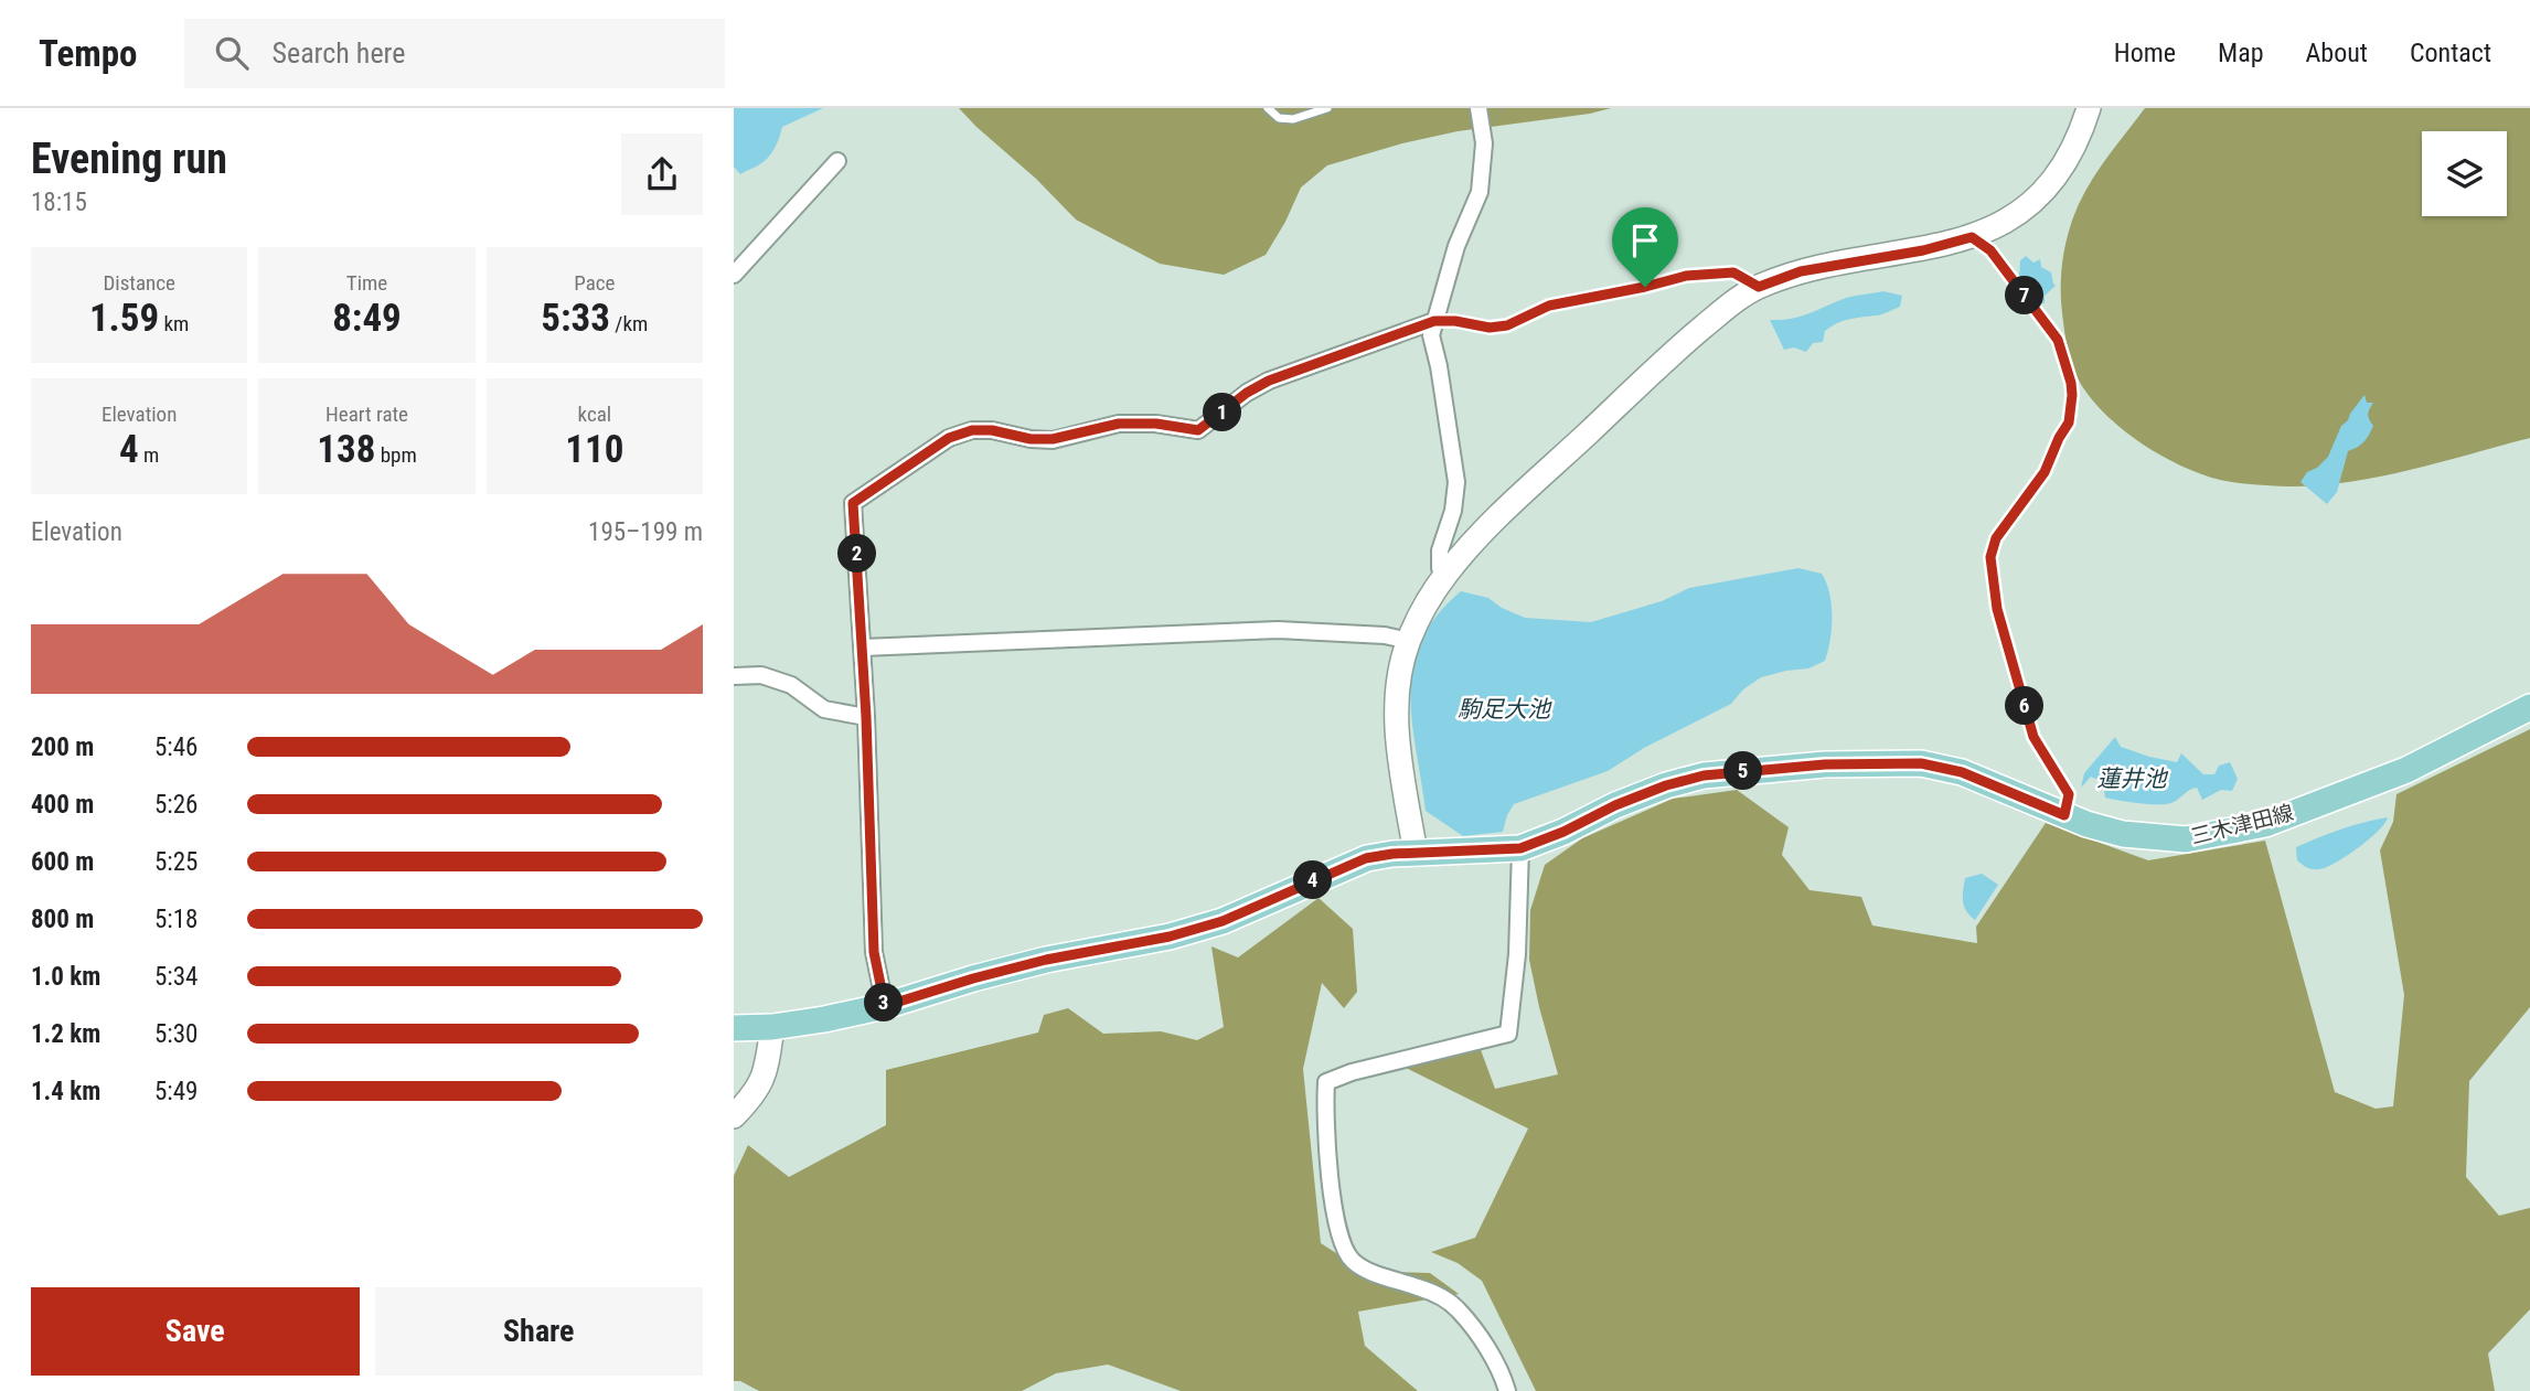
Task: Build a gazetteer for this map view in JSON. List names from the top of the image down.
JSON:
{
  "streets": {
    "main road": ["三木津田線"]
  },
  "water": ["駒足大池", "蓮井池"],
  "page": {
    "header": "Tempo",
    "search": "Search here",
    "nav": [
      "Home",
      "Map",
      "About",
      "Contact"
    ],
    "heading": ["Evening run", "18:15"],
    "stats": [
      ["Distance", "1.59 km"],
      ["Time", "8:49"],
      ["Pace", "5:33 /km"],
      ["Elevation", "4 m"],
      ["Heart rate", "138 bpm"],
      ["kcal", "110"]
    ],
    "pins": [
      "7",
      "1",
      "2",
      "6",
      "5",
      "4",
      "3"
    ],
    "chart": ["Elevation", "195–199 m"],
    "list": [
      {
        "name": "200 m",
        "note": "5:46"
      },
      {
        "name": "400 m",
        "note": "5:26"
      },
      {
        "name": "600 m",
        "note": "5:25"
      },
      {
        "name": "800 m",
        "note": "5:18"
      },
      {
        "name": "1.0 km",
        "note": "5:34"
      },
      {
        "name": "1.2 km",
        "note": "5:30"
      },
      {
        "name": "1.4 km",
        "note": "5:49"
      }
    ],
    "buttons": ["Save", "Share"]
  }
}
